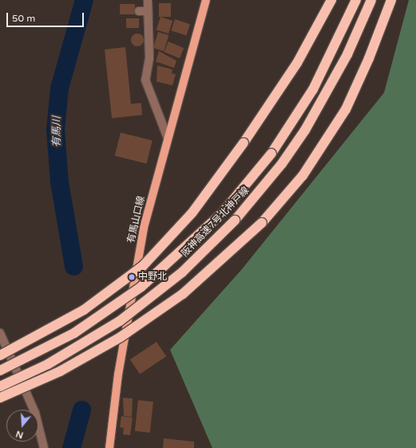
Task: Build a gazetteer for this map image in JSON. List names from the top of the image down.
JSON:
{
  "streets": {
    "highway": ["阪神高速7号北神戸線"],
    "main road": ["有馬山口線"]
  },
  "water": ["有馬川"],
  "places": ["中野北"],
  "scale_bar": "50 m",
  "north": "bottom"
}
